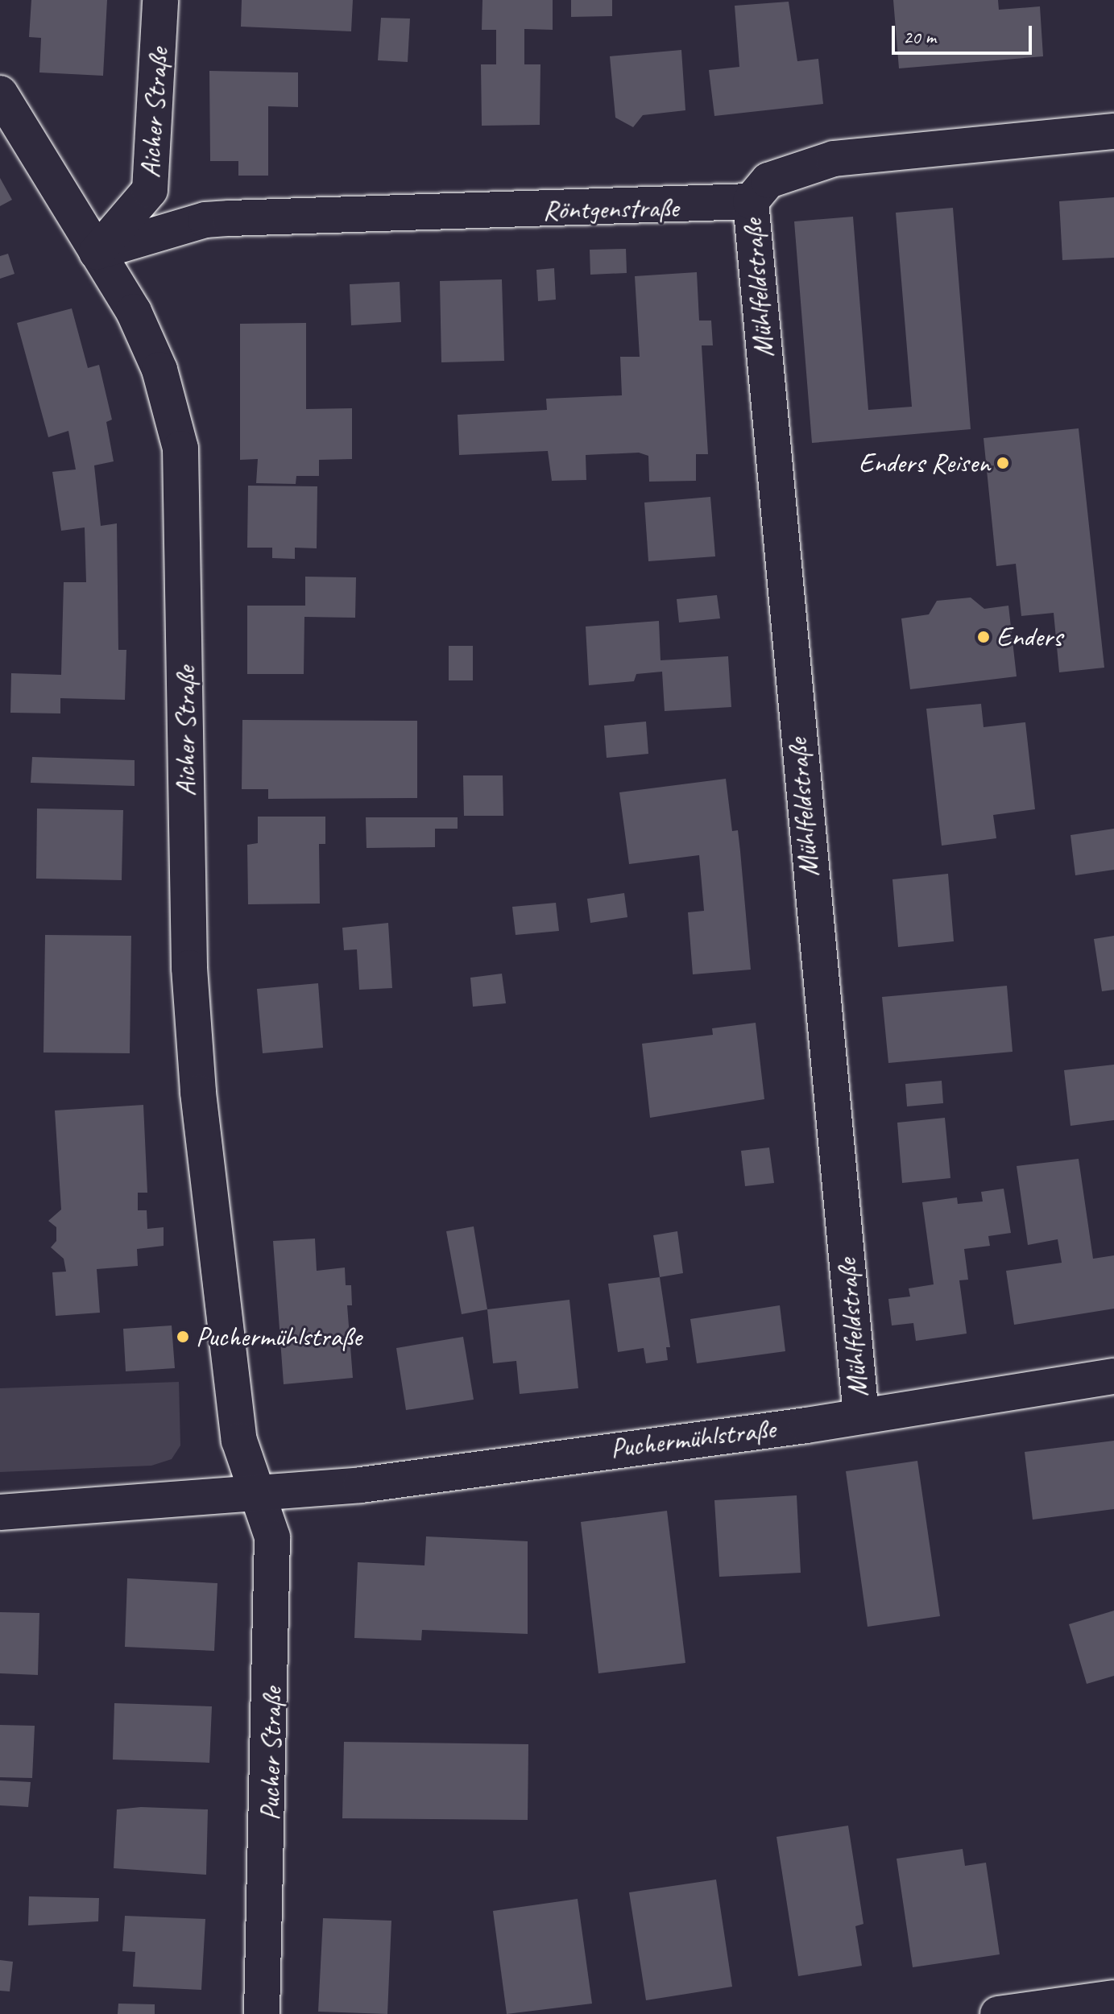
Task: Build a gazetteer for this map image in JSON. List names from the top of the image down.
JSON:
{
  "streets": {
    "street": [
      "Aicher Straße",
      "Röntgenstraße",
      "Mühlfeldstraße",
      "Puchermühlstraße",
      "Pucher Straße"
    ]
  },
  "crossings": [
    ["Aicher Straße", "Röntgenstraße"],
    ["Aicher Straße", "Puchermühlstraße"],
    ["Aicher Straße", "Pucher Straße"],
    ["Röntgenstraße", "Mühlfeldstraße"],
    ["Mühlfeldstraße", "Puchermühlstraße"],
    ["Puchermühlstraße", "Pucher Straße"]
  ],
  "places": ["Enders Reisen", "Enders", "Puchermühlstraße"],
  "scale_bar": "20 m"
}
